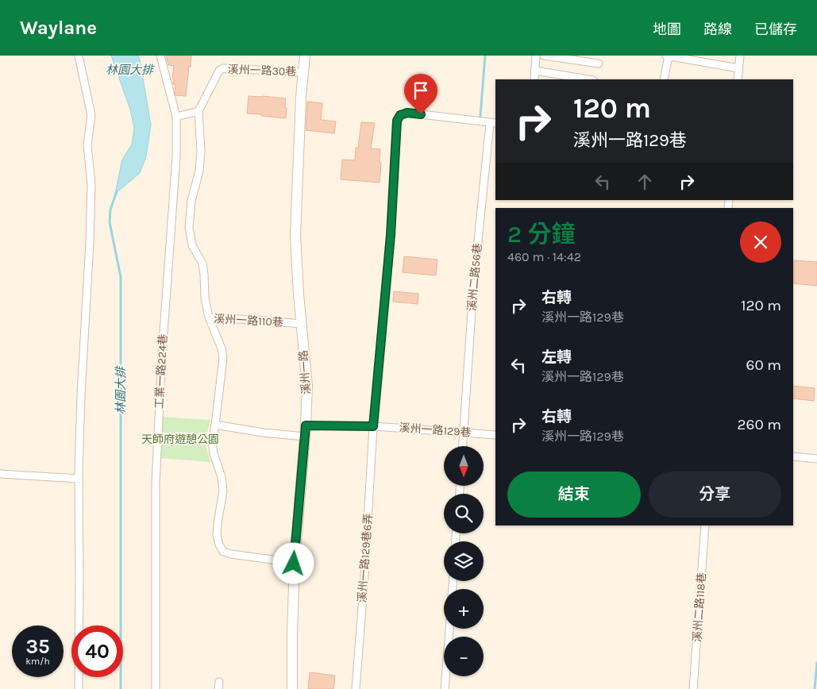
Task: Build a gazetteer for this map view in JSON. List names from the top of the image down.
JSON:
{
  "streets": {
    "street": [
      "溪州一路30巷",
      "溪州二路56巷",
      "溪州一路110巷",
      "工業一路224巷",
      "溪州一路",
      "溪州一路129巷",
      "溪州一路129巷6弄",
      "溪州二路118巷"
    ]
  },
  "crossings": [
    ["溪州一路30巷", "溪州一路"],
    ["溪州二路56巷", "溪州一路129巷"],
    ["溪州一路110巷", "溪州一路"],
    ["溪州一路", "溪州一路129巷"],
    ["溪州一路129巷", "溪州一路129巷6弄"]
  ],
  "water": ["林園大排"],
  "parks": ["天師府遊憩公園"],
  "north": "bottom",
  "page": {
    "header": "Waylane",
    "nav": ["地圖", "路線", "已儲存"],
    "turn": ["120 m", "溪州一路129巷"],
    "heading": ["2 分鐘", "460 m · 14:42"],
    "list": [
      {
        "name": "右轉",
        "note": "溪州一路129巷",
        "value": "120 m"
      },
      {
        "name": "左轉",
        "note": "溪州一路129巷",
        "value": "60 m"
      },
      {
        "name": "右轉",
        "note": "溪州一路129巷",
        "value": "260 m"
      }
    ],
    "map_buttons": ["+", "−"],
    "buttons": ["結束", "分享"],
    "speed": "35 km/h",
    "limit": "40"
  }
}
